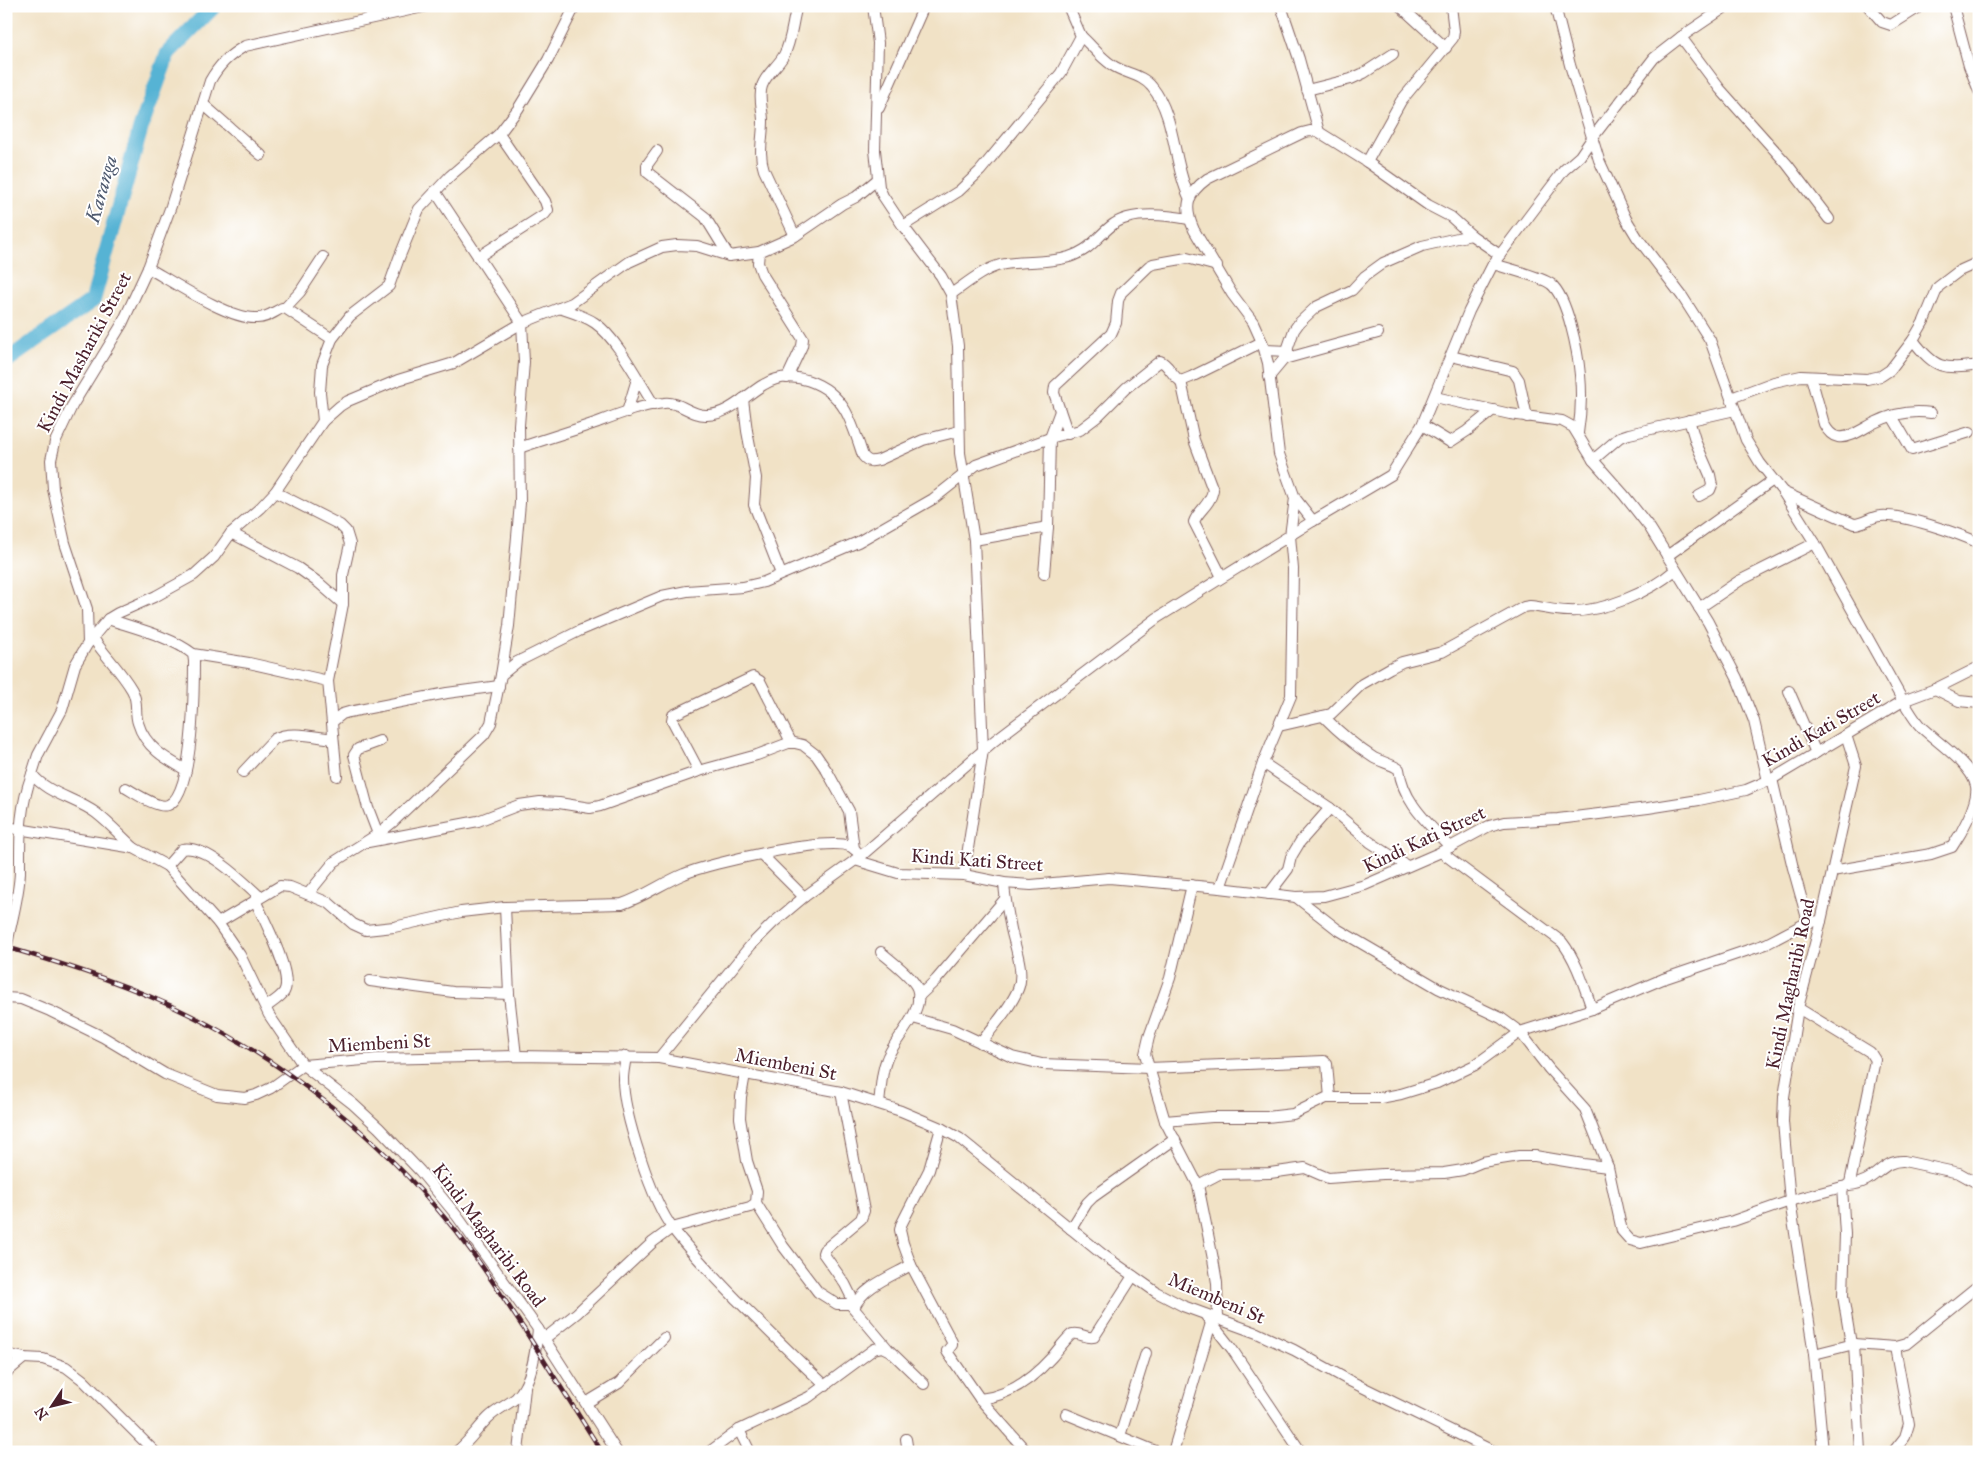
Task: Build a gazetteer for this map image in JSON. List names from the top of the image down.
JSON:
{
  "streets": {
    "street": [
      "Kindi Mashariki Street",
      "Kindi Kati Street",
      "Kindi Magharibi Road",
      "Miembeni St"
    ]
  },
  "crossings": [
    ["Kindi Kati Street", "Kindi Magharibi Road"],
    ["Kindi Magharibi Road", "Miembeni St"]
  ],
  "water": ["Karanga"],
  "north": "bottom left"
}
